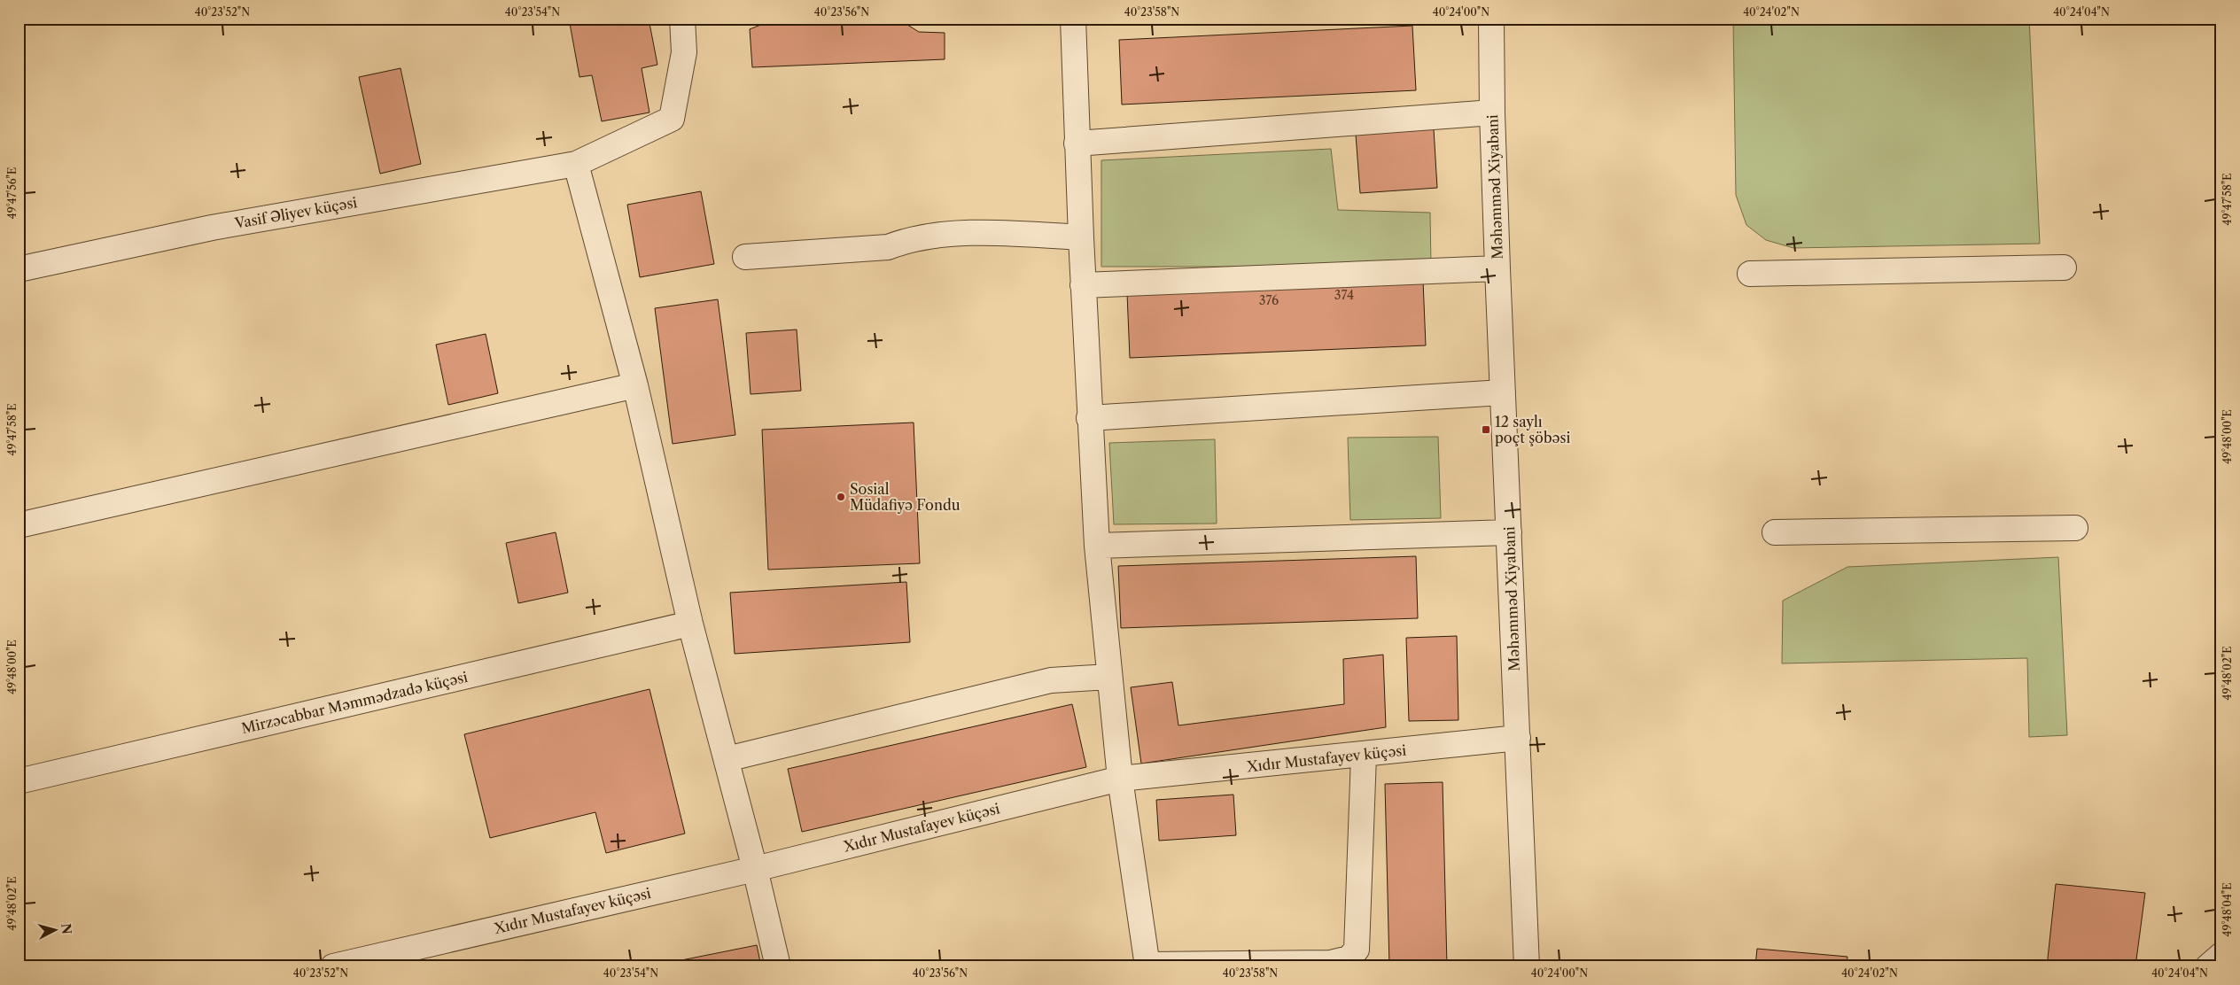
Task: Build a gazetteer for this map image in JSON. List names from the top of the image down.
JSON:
{
  "streets": {
    "street": [
      "Məhəmməd Xiyabani",
      "Vasif Əliyev küçəsi",
      "Mirzəcabbar Məmmədzadə küçəsi",
      "Xıdır Mustafayev küçəsi"
    ]
  },
  "crossings": [
    ["Məhəmməd Xiyabani", "Xıdır Mustafayev küçəsi"]
  ],
  "places": {
    "transit": ["12 saylı poçt şöbəsi"],
    "other": ["Sosial Müdafiyə Fondu"]
  },
  "house_numbers": ["374", "376"],
  "north": "right",
  "coordinates": [
    "40°23'52\"N",
    "40°23'54\"N",
    "40°23'56\"N",
    "40°23'58\"N",
    "40°24'00\"N",
    "40°24'02\"N",
    "40°24'04\"N",
    "49°47'56\"E",
    "49°47'58\"E",
    "49°48'00\"E",
    "49°48'02\"E",
    "49°48'04\"E"
  ]
}
